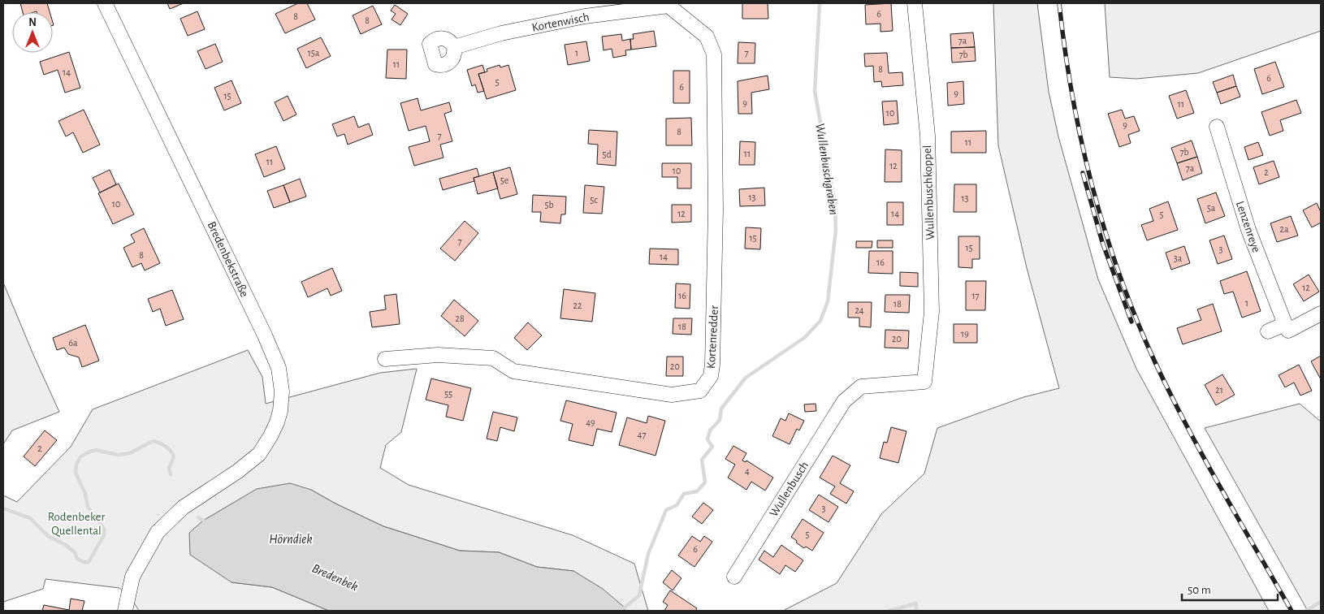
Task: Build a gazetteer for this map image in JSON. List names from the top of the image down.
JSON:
{
  "streets": {
    "street": [
      "Kortenwisch",
      "Wullenbuschkoppel",
      "Lenzenreye",
      "Bredenbekstraße",
      "Kortenredder",
      "Wullenbusch"
    ]
  },
  "crossings": [
    ["Kortenwisch", "Kortenredder"],
    ["Wullenbuschkoppel", "Wullenbusch"]
  ],
  "water": ["Wullenbuschgraben", "Hörndiek", "Bredenbek"],
  "parks": ["Rodenbeker Quellental"],
  "house_numbers": [
    "6",
    "8",
    "8",
    "7a",
    "15a",
    "1",
    "7",
    "7b",
    "11",
    "8",
    "14",
    "6",
    "5",
    "6",
    "9",
    "15",
    "9",
    "11",
    "10",
    "9",
    "8",
    "7",
    "11",
    "7b",
    "11",
    "5d",
    "11",
    "12",
    "7a",
    "10",
    "2",
    "5e",
    "13",
    "13",
    "5c",
    "10",
    "5b",
    "5a",
    "12",
    "14",
    "5",
    "2a",
    "15",
    "7",
    "15",
    "3",
    "8",
    "14",
    "3a",
    "16",
    "12",
    "16",
    "17",
    "1",
    "18",
    "22",
    "24",
    "28",
    "18",
    "19",
    "20",
    "6a",
    "20",
    "21",
    "55",
    "49",
    "47",
    "2",
    "4",
    "3",
    "5",
    "6"
  ],
  "scale_bar": "50 m",
  "north": "top"
}
